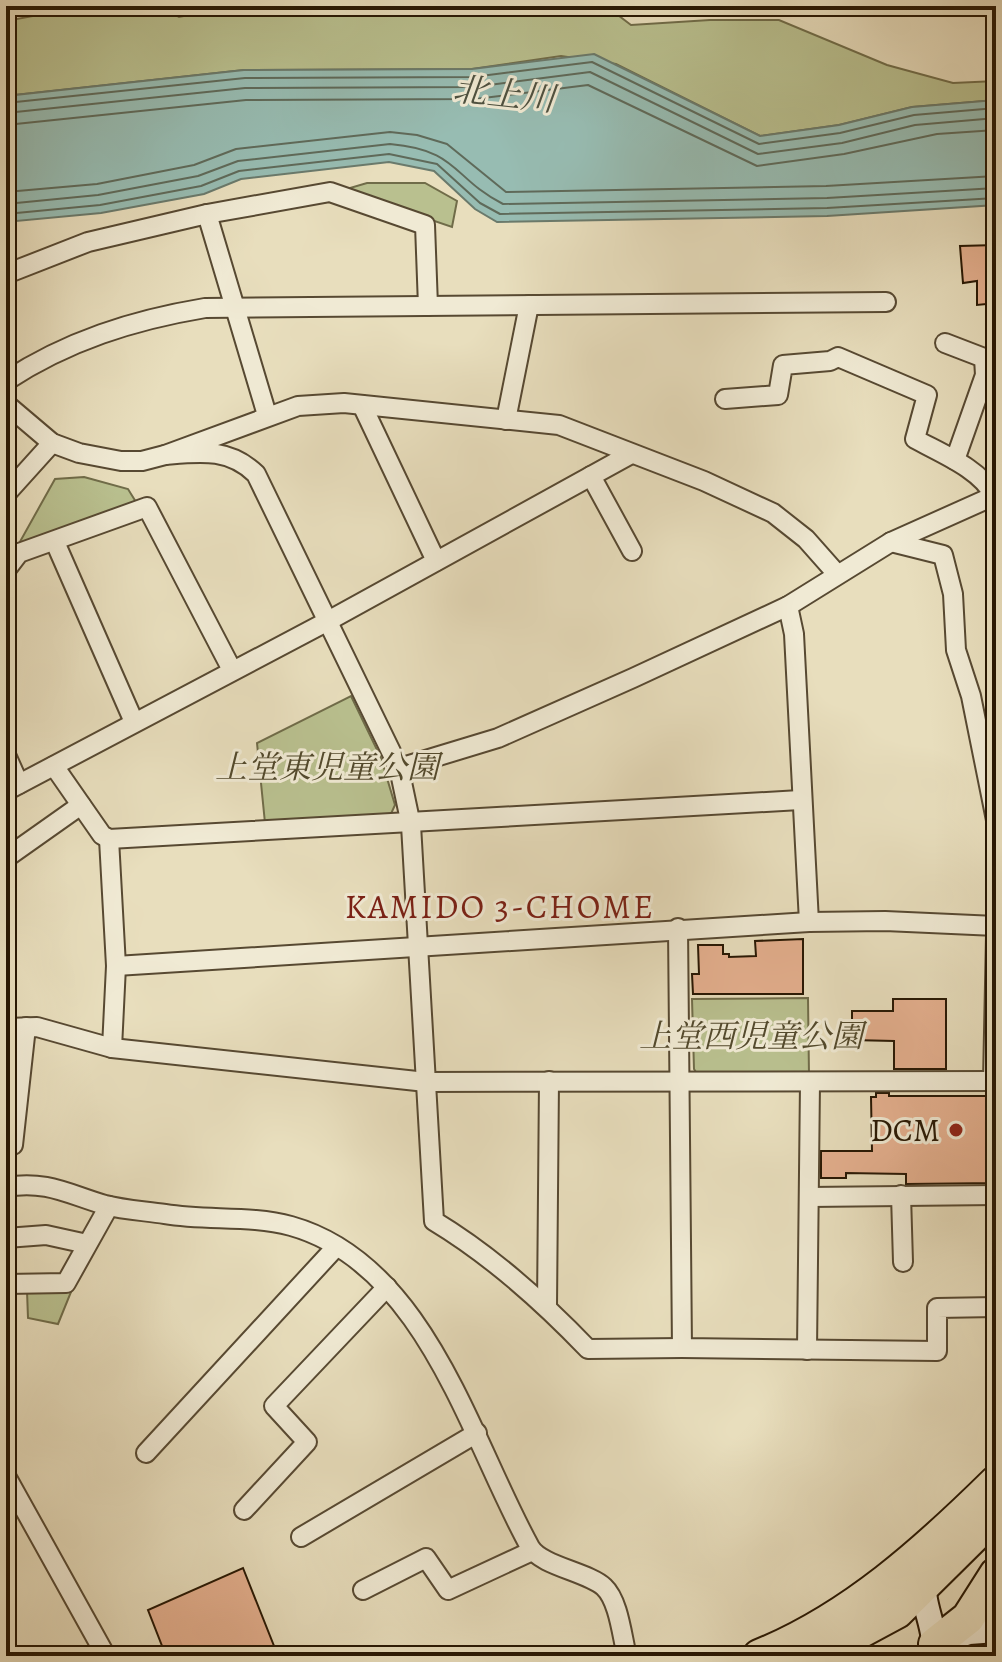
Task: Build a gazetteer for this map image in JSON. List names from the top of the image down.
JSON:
{
  "districts": ["KAMIDO 3-CHOME"],
  "water": ["北上川"],
  "parks": ["上堂東児童公園", "上堂西児童公園"],
  "places": ["DCM"]
}
